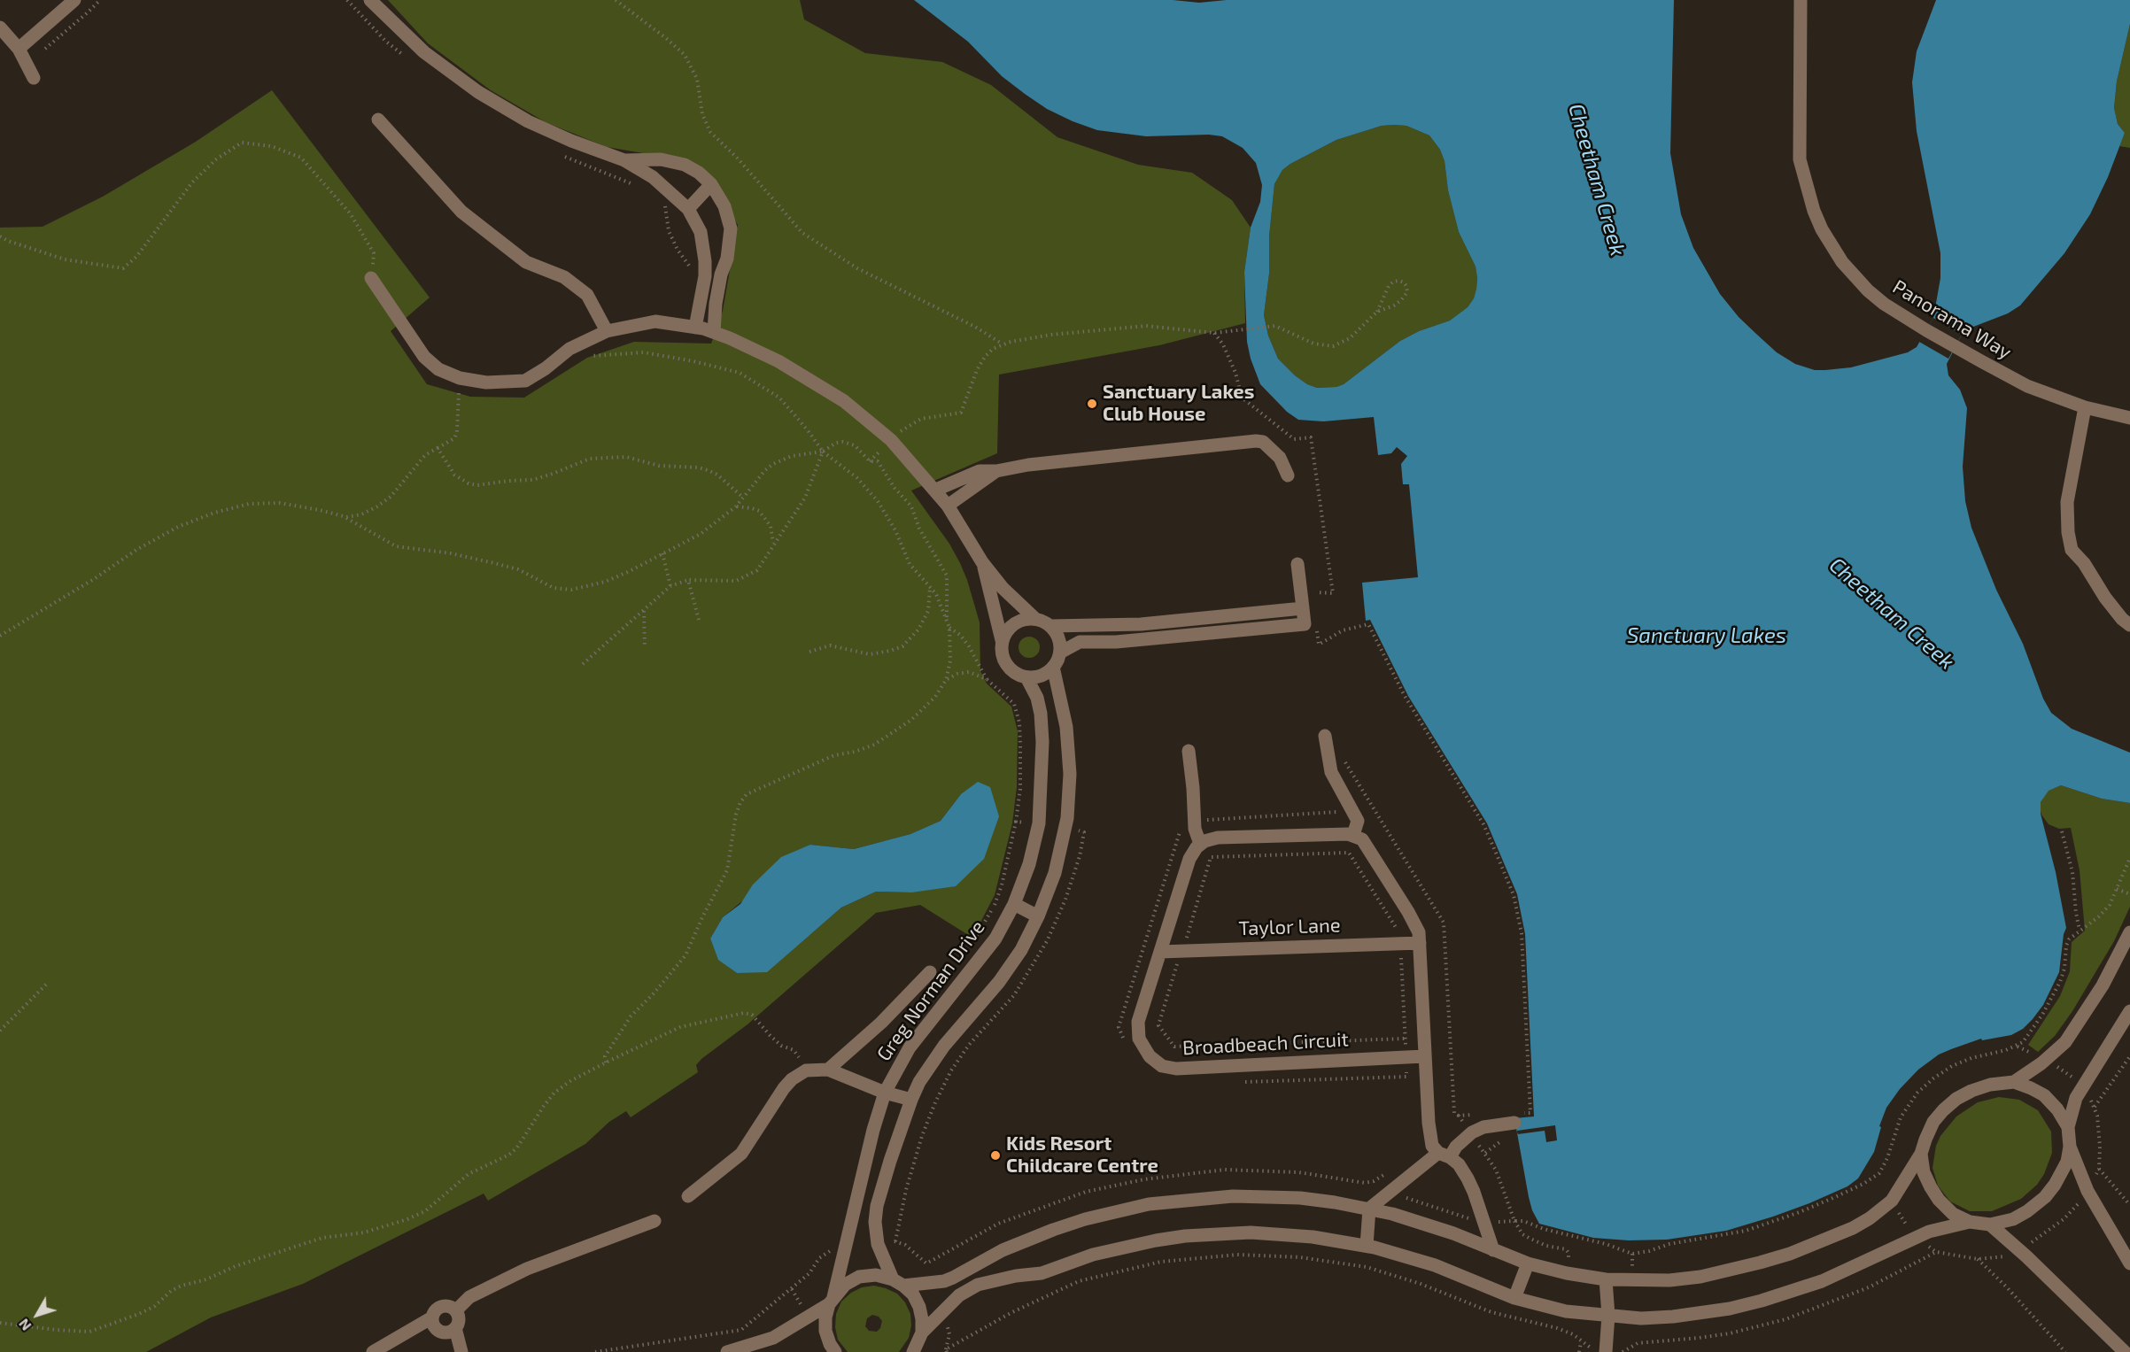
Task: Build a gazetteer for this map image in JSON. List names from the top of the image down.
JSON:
{
  "streets": {
    "street": [
      "Panorama Way",
      "Taylor Lane",
      "Greg Norman Drive",
      "Broadbeach Circuit"
    ]
  },
  "crossings": [
    ["Taylor Lane", "Broadbeach Circuit"]
  ],
  "water": ["Cheetham Creek", "Sanctuary Lakes"],
  "places": ["Sanctuary Lakes Club House", "Kids Resort Childcare Centre"],
  "north": "bottom left"
}
